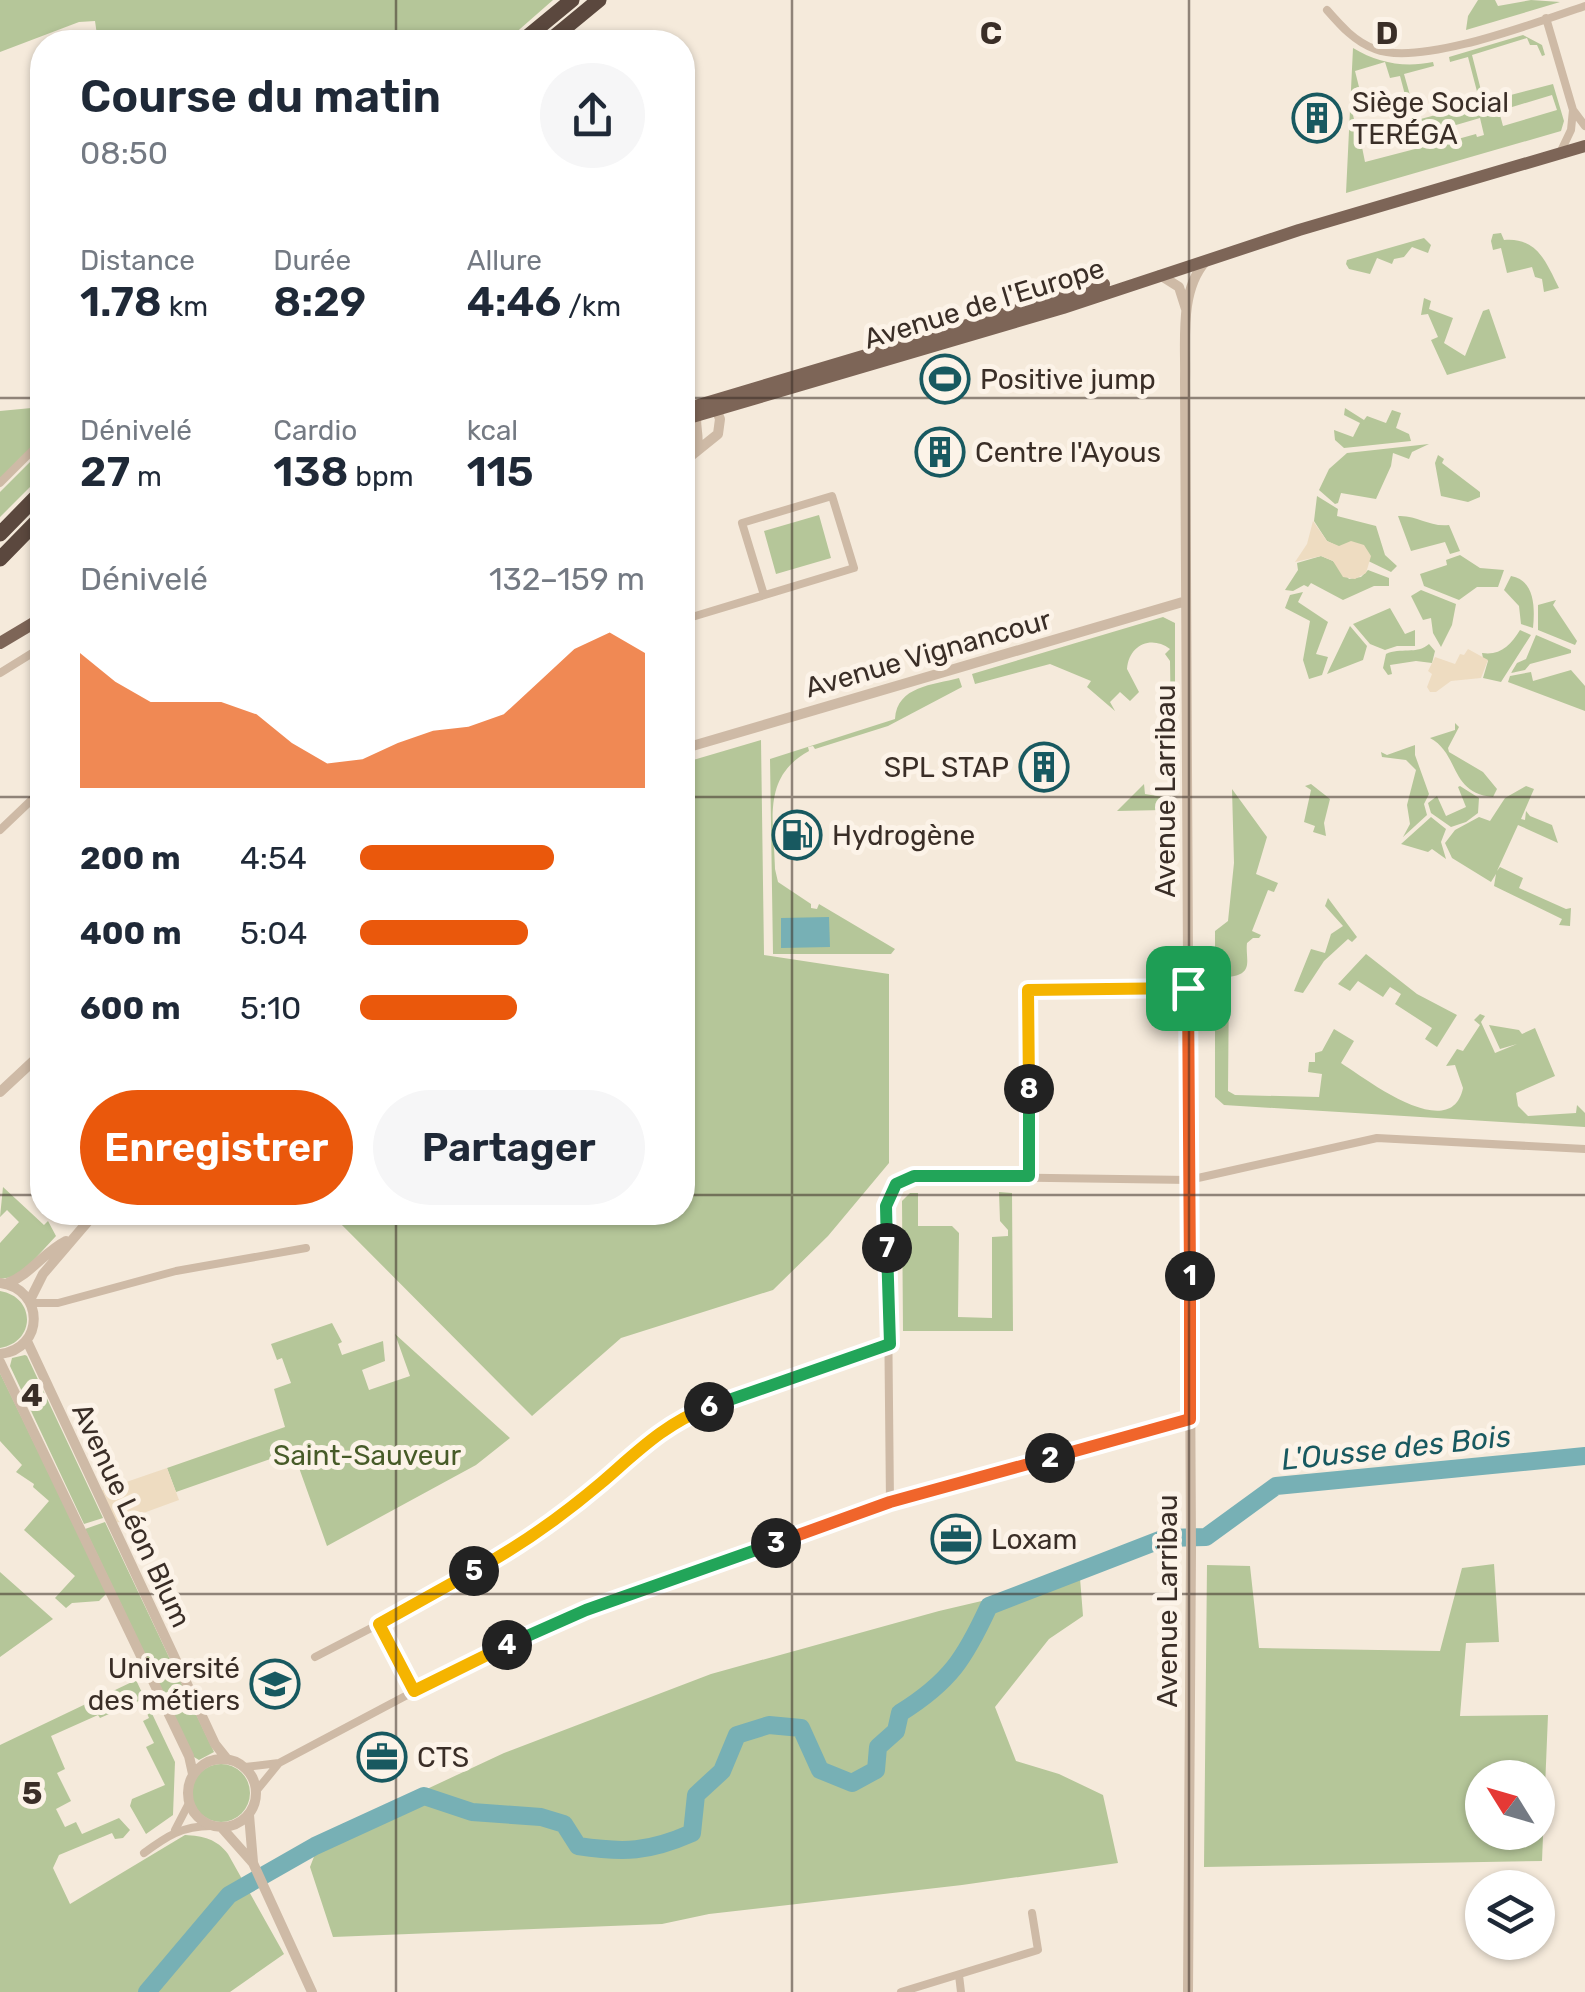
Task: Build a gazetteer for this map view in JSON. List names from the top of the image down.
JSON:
{
  "streets": {
    "main road": ["Avenue de l'Europe"],
    "street": ["Avenue Vignancour", "Avenue Larribau", "Avenue Léon Blum"]
  },
  "crossings": [
    ["Avenue de l'Europe", "Avenue Larribau"],
    ["Avenue Vignancour", "Avenue Larribau"]
  ],
  "water": ["L'Ousse des Bois"],
  "parks": ["Saint-Sauveur"],
  "places": {
    "building": ["Siège Social TERÉGA", "Centre l'Ayous", "SPL STAP"],
    "sports": ["Positive jump"],
    "fuel station": ["Hydrogène"],
    "office": ["Loxam", "CTS"],
    "school or university": ["Université des métiers"]
  },
  "north": "top left",
  "page": {
    "heading": ["Course du matin", "08:50"],
    "stats": [
      ["Distance", "1.78 km"],
      ["Durée", "8:29"],
      ["Allure", "4:46 /km"],
      ["Dénivelé", "27 m"],
      ["Cardio", "138 bpm"],
      ["kcal", "115"]
    ],
    "chart": ["Dénivelé", "132–159 m"],
    "list": [
      {
        "name": "200 m",
        "note": "4:54"
      },
      {
        "name": "400 m",
        "note": "5:04"
      },
      {
        "name": "600 m",
        "note": "5:10"
      }
    ],
    "pins": [
      "8",
      "7",
      "1",
      "6",
      "2",
      "3",
      "5",
      "4"
    ],
    "buttons": ["Enregistrer", "Partager"]
  },
  "grid": {
    "columns": ["C", "D"],
    "rows": ["4", "5"]
  }
}
